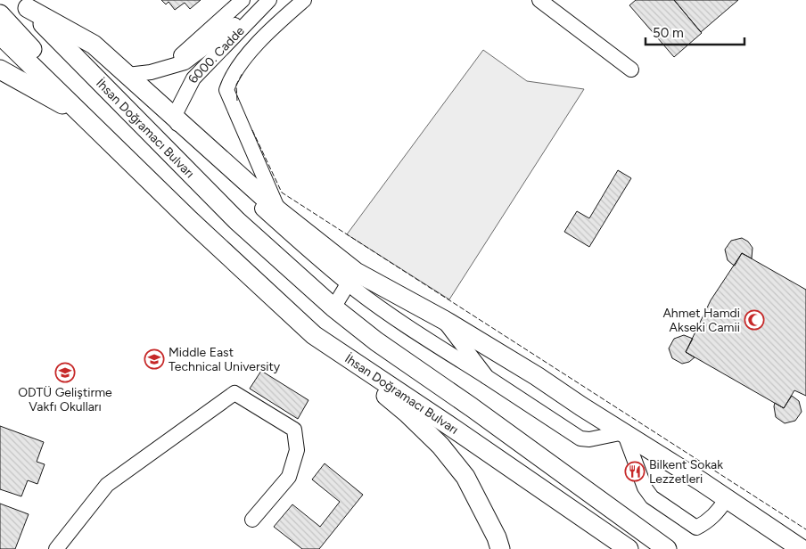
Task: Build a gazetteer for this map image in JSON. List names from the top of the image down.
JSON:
{
  "streets": {
    "main road": ["İhsan Doğramacı Bulvarı"],
    "street": ["6000. Cadde"]
  },
  "places": {
    "mosque": ["Ahmet Hamdi Akseki Camii"],
    "school or university": ["Middle East Technical University", "ODTÜ Geliştirme Vakfı Okulları"],
    "restaurant": ["Bilkent Sokak Lezzetleri"]
  },
  "scale_bar": "50 m"
}
